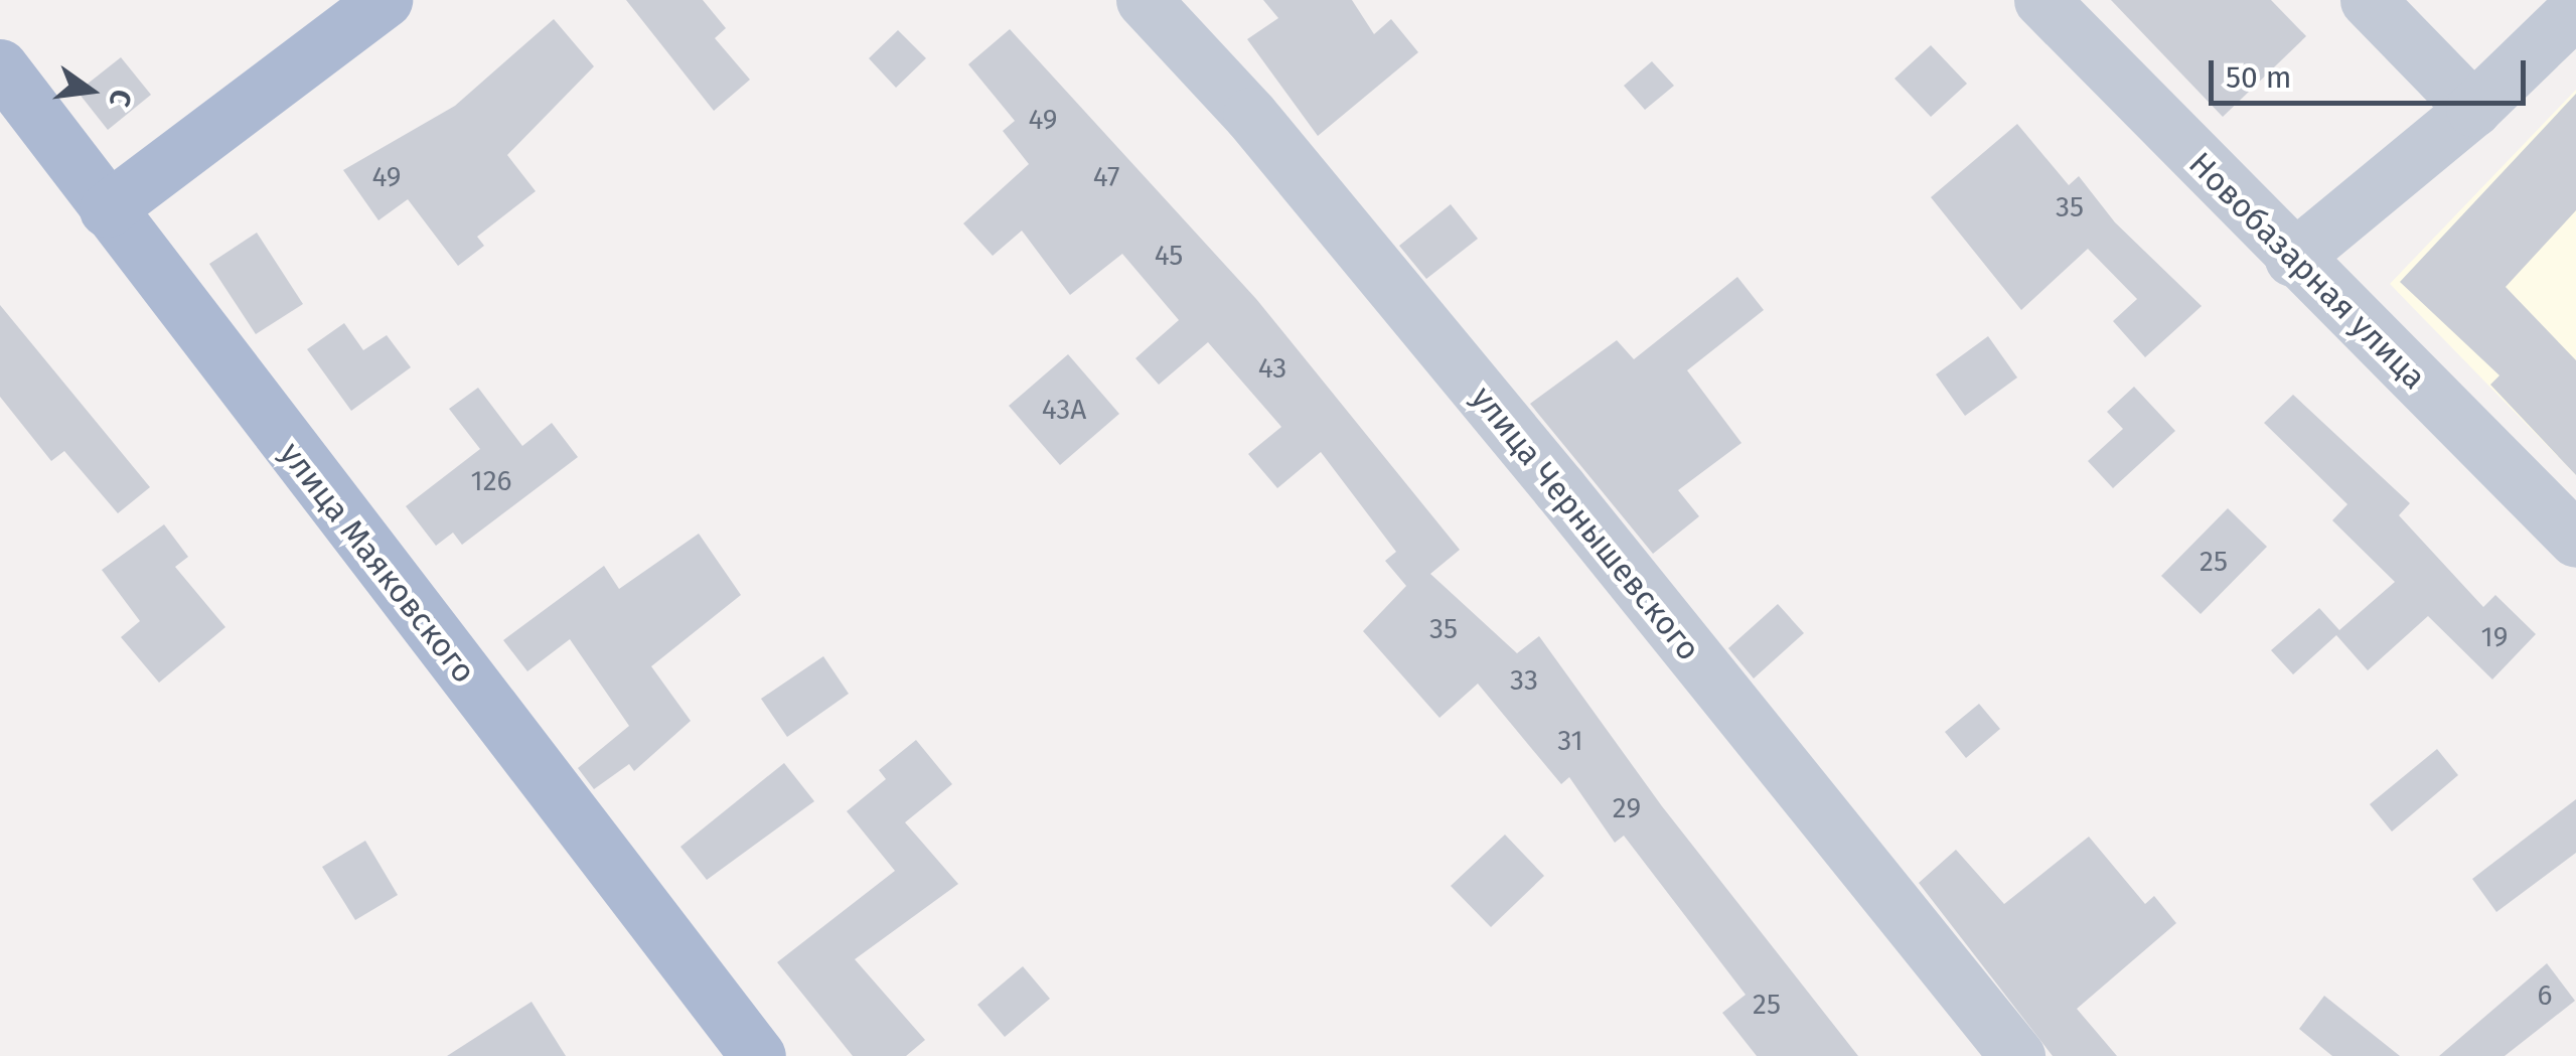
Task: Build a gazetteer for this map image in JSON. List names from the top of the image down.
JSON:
{
  "streets": {
    "main road": ["улица Маяковского"],
    "street": ["Новобазарная улица", "улица Чернышевского"]
  },
  "house_numbers": [
    "49",
    "49",
    "47",
    "35",
    "45",
    "43",
    "43А",
    "126",
    "25",
    "35",
    "19",
    "33",
    "31",
    "29",
    "6",
    "25"
  ],
  "scale_bar": "50 m",
  "north": "right"
}
